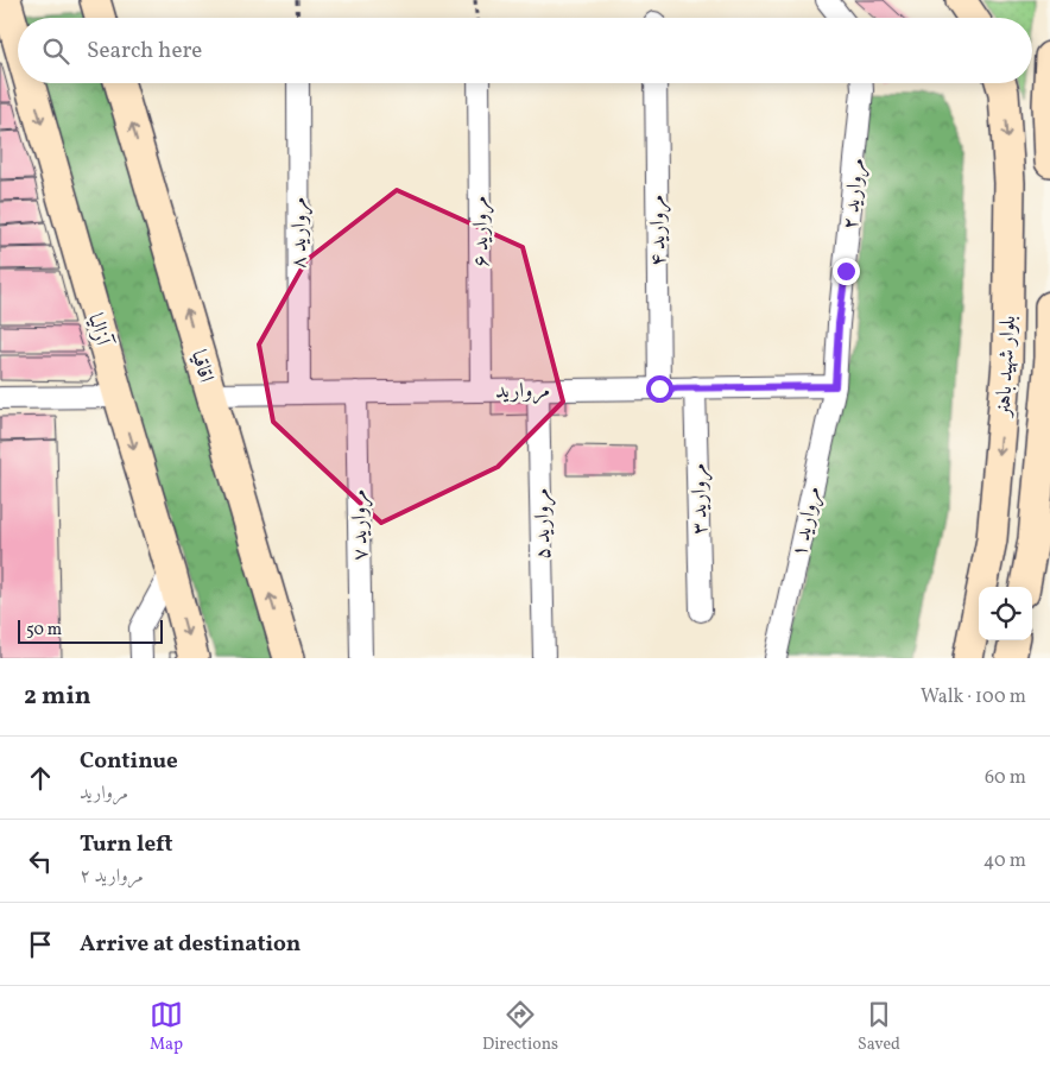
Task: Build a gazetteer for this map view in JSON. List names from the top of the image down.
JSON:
{
  "streets": {
    "street": [
      "مروارید ۲",
      "مروارید ۴",
      "مروارید ۶",
      "مروارید ۸",
      "آزالیا",
      "اقاقیا",
      "بلوار شهید باهنر",
      "مروارید",
      "مروارید ۳",
      "مروارید ۱",
      "مروارید ۵",
      "مروارید ۷"
    ]
  },
  "crossings": [
    ["مروارید ۲", "مروارید"],
    ["مروارید ۲", "مروارید ۱"],
    ["مروارید ۴", "مروارید"],
    ["مروارید ۶", "مروارید"],
    ["مروارید ۸", "مروارید"],
    ["اقاقیا", "مروارید"],
    ["مروارید", "مروارید ۳"],
    ["مروارید", "مروارید ۱"],
    ["مروارید", "مروارید ۵"],
    ["مروارید", "مروارید ۷"]
  ],
  "one_way": ["آزالیا", "اقاقیا"],
  "scale_bar": "50 m",
  "page": {
    "search": "Search here",
    "scale": "50 m",
    "heading": ["2 min", "Walk · 100 m"],
    "list": [
      ["Continue", "مروارید", "60 m"],
      ["Turn left", "مروارید ۲", "40 m"],
      "Arrive at destination"
    ],
    "nav": ["Map", "Directions", "Saved"]
  }
}
